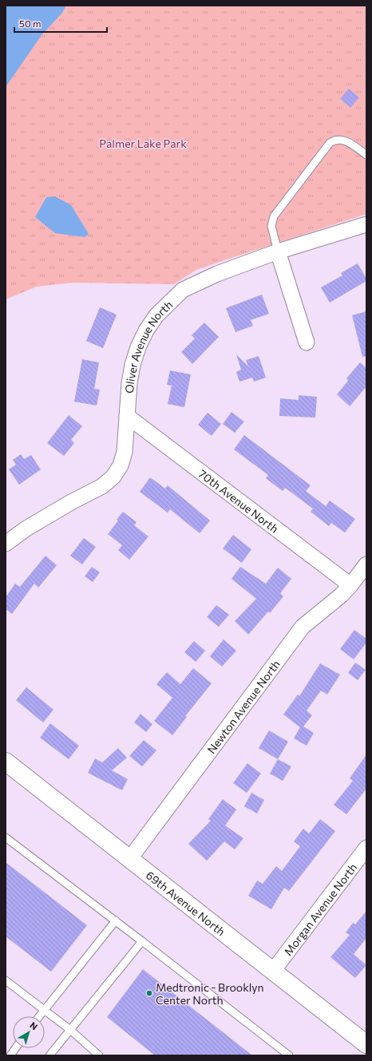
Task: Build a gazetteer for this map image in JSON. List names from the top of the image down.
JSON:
{
  "streets": {
    "street": [
      "Oliver Avenue North",
      "70th Avenue North",
      "Newton Avenue North",
      "69th Avenue North",
      "Morgan Avenue North"
    ]
  },
  "crossings": [
    ["Oliver Avenue North", "70th Avenue North"],
    ["70th Avenue North", "Newton Avenue North"],
    ["Newton Avenue North", "69th Avenue North"],
    ["69th Avenue North", "Morgan Avenue North"]
  ],
  "parks": ["Palmer Lake Park"],
  "places": ["Medtronic - Brooklyn Center North"],
  "scale_bar": "50 m",
  "north": "top right"
}
